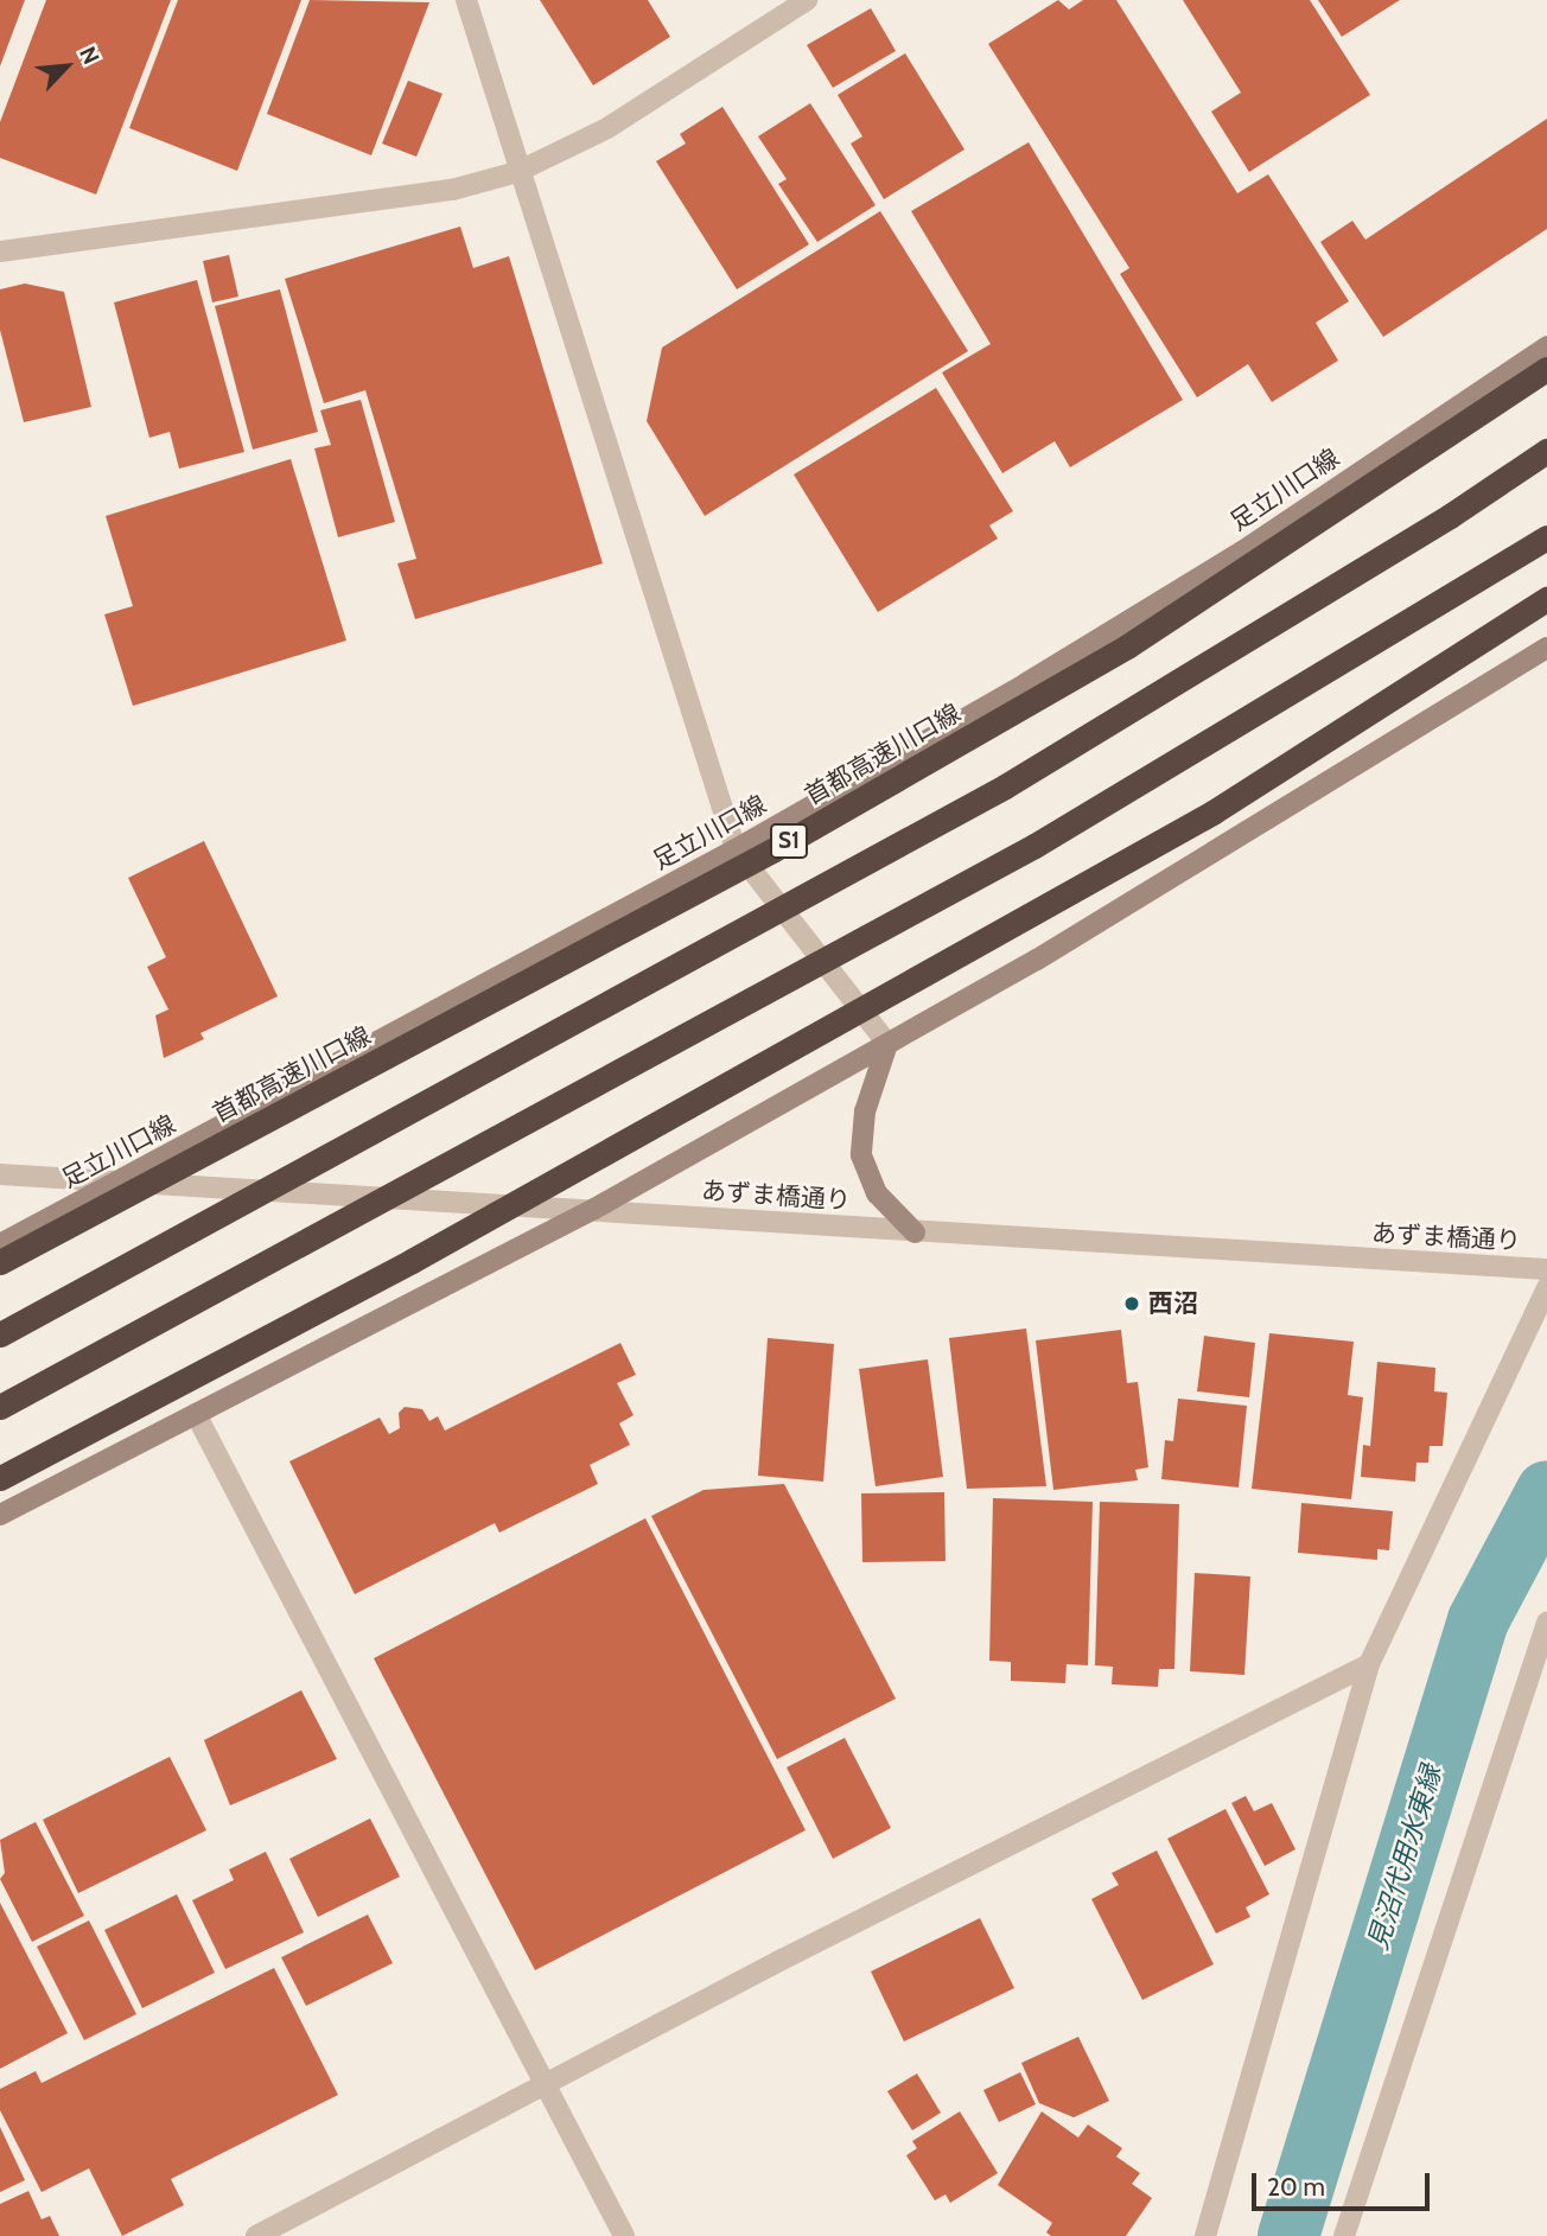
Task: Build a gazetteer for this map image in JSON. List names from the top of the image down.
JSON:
{
  "streets": {
    "highway": ["首都高速川口線", "S1"],
    "main road": ["足立川口線"],
    "street": ["あずま橋通り"]
  },
  "crossings": [
    ["足立川口線", "あずま橋通り"]
  ],
  "water": ["見沼代用水東縁"],
  "places": ["西沼"],
  "scale_bar": "20 m",
  "north": "top right"
}
